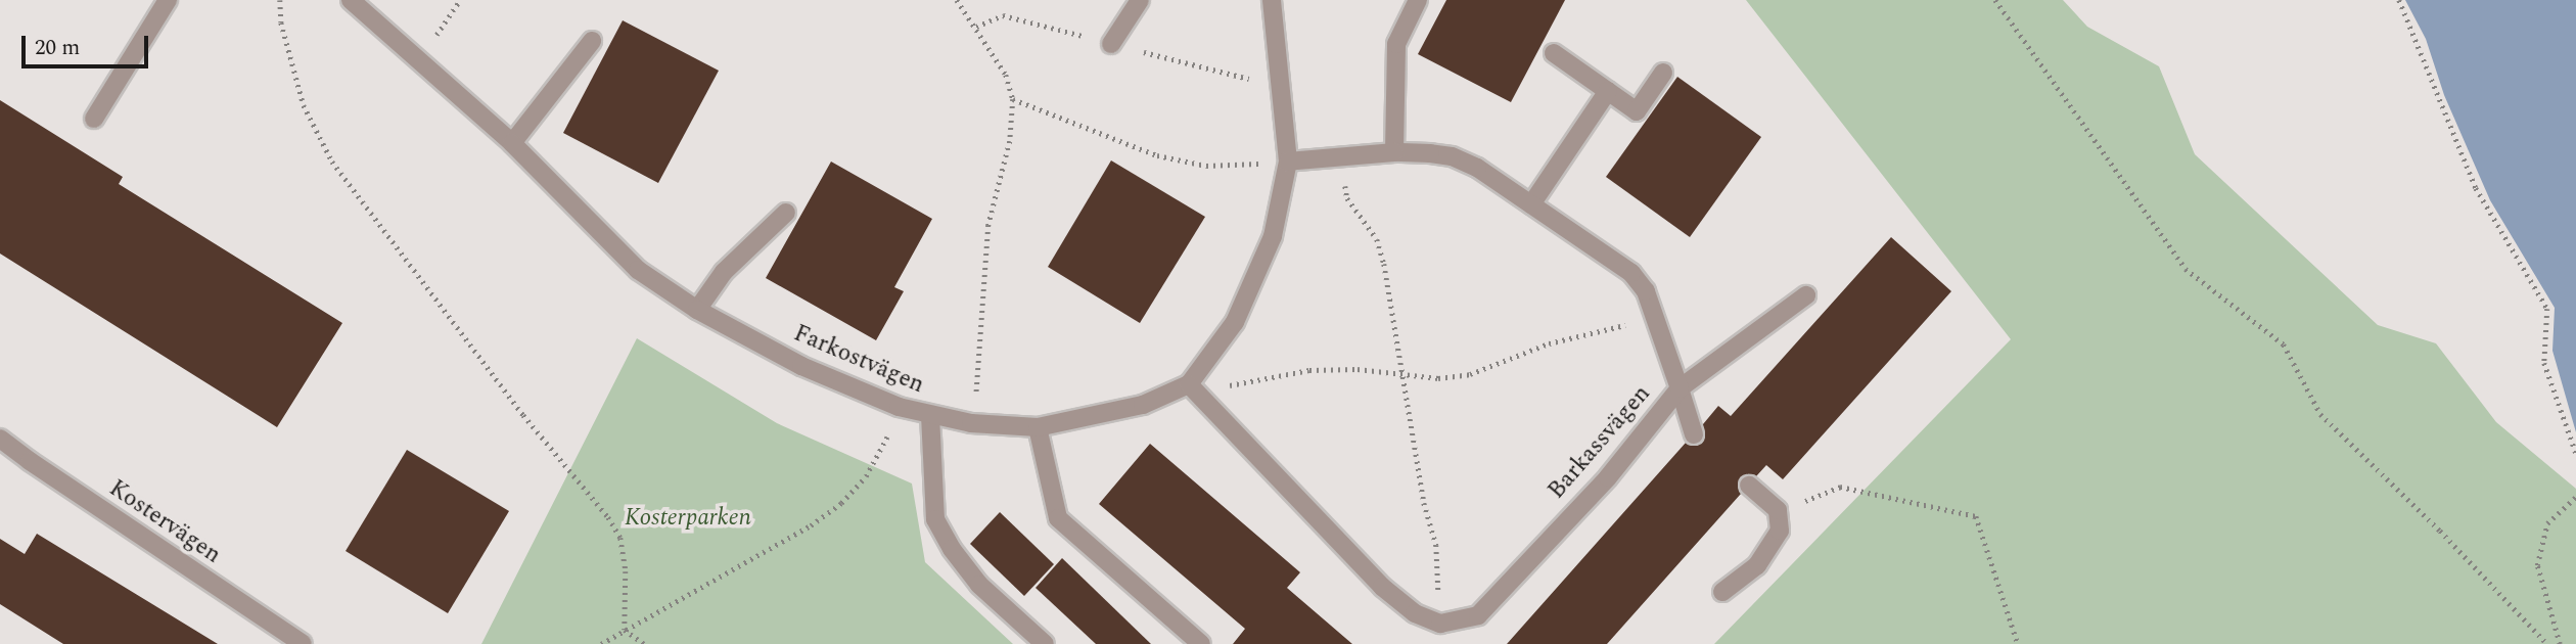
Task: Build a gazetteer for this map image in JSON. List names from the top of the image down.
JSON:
{
  "streets": {
    "street": ["Farkostvägen", "Barkassvägen", "Kostervägen"]
  },
  "crossings": [
    ["Farkostvägen", "Barkassvägen"]
  ],
  "parks": ["Kosterparken"],
  "scale_bar": "20 m"
}
